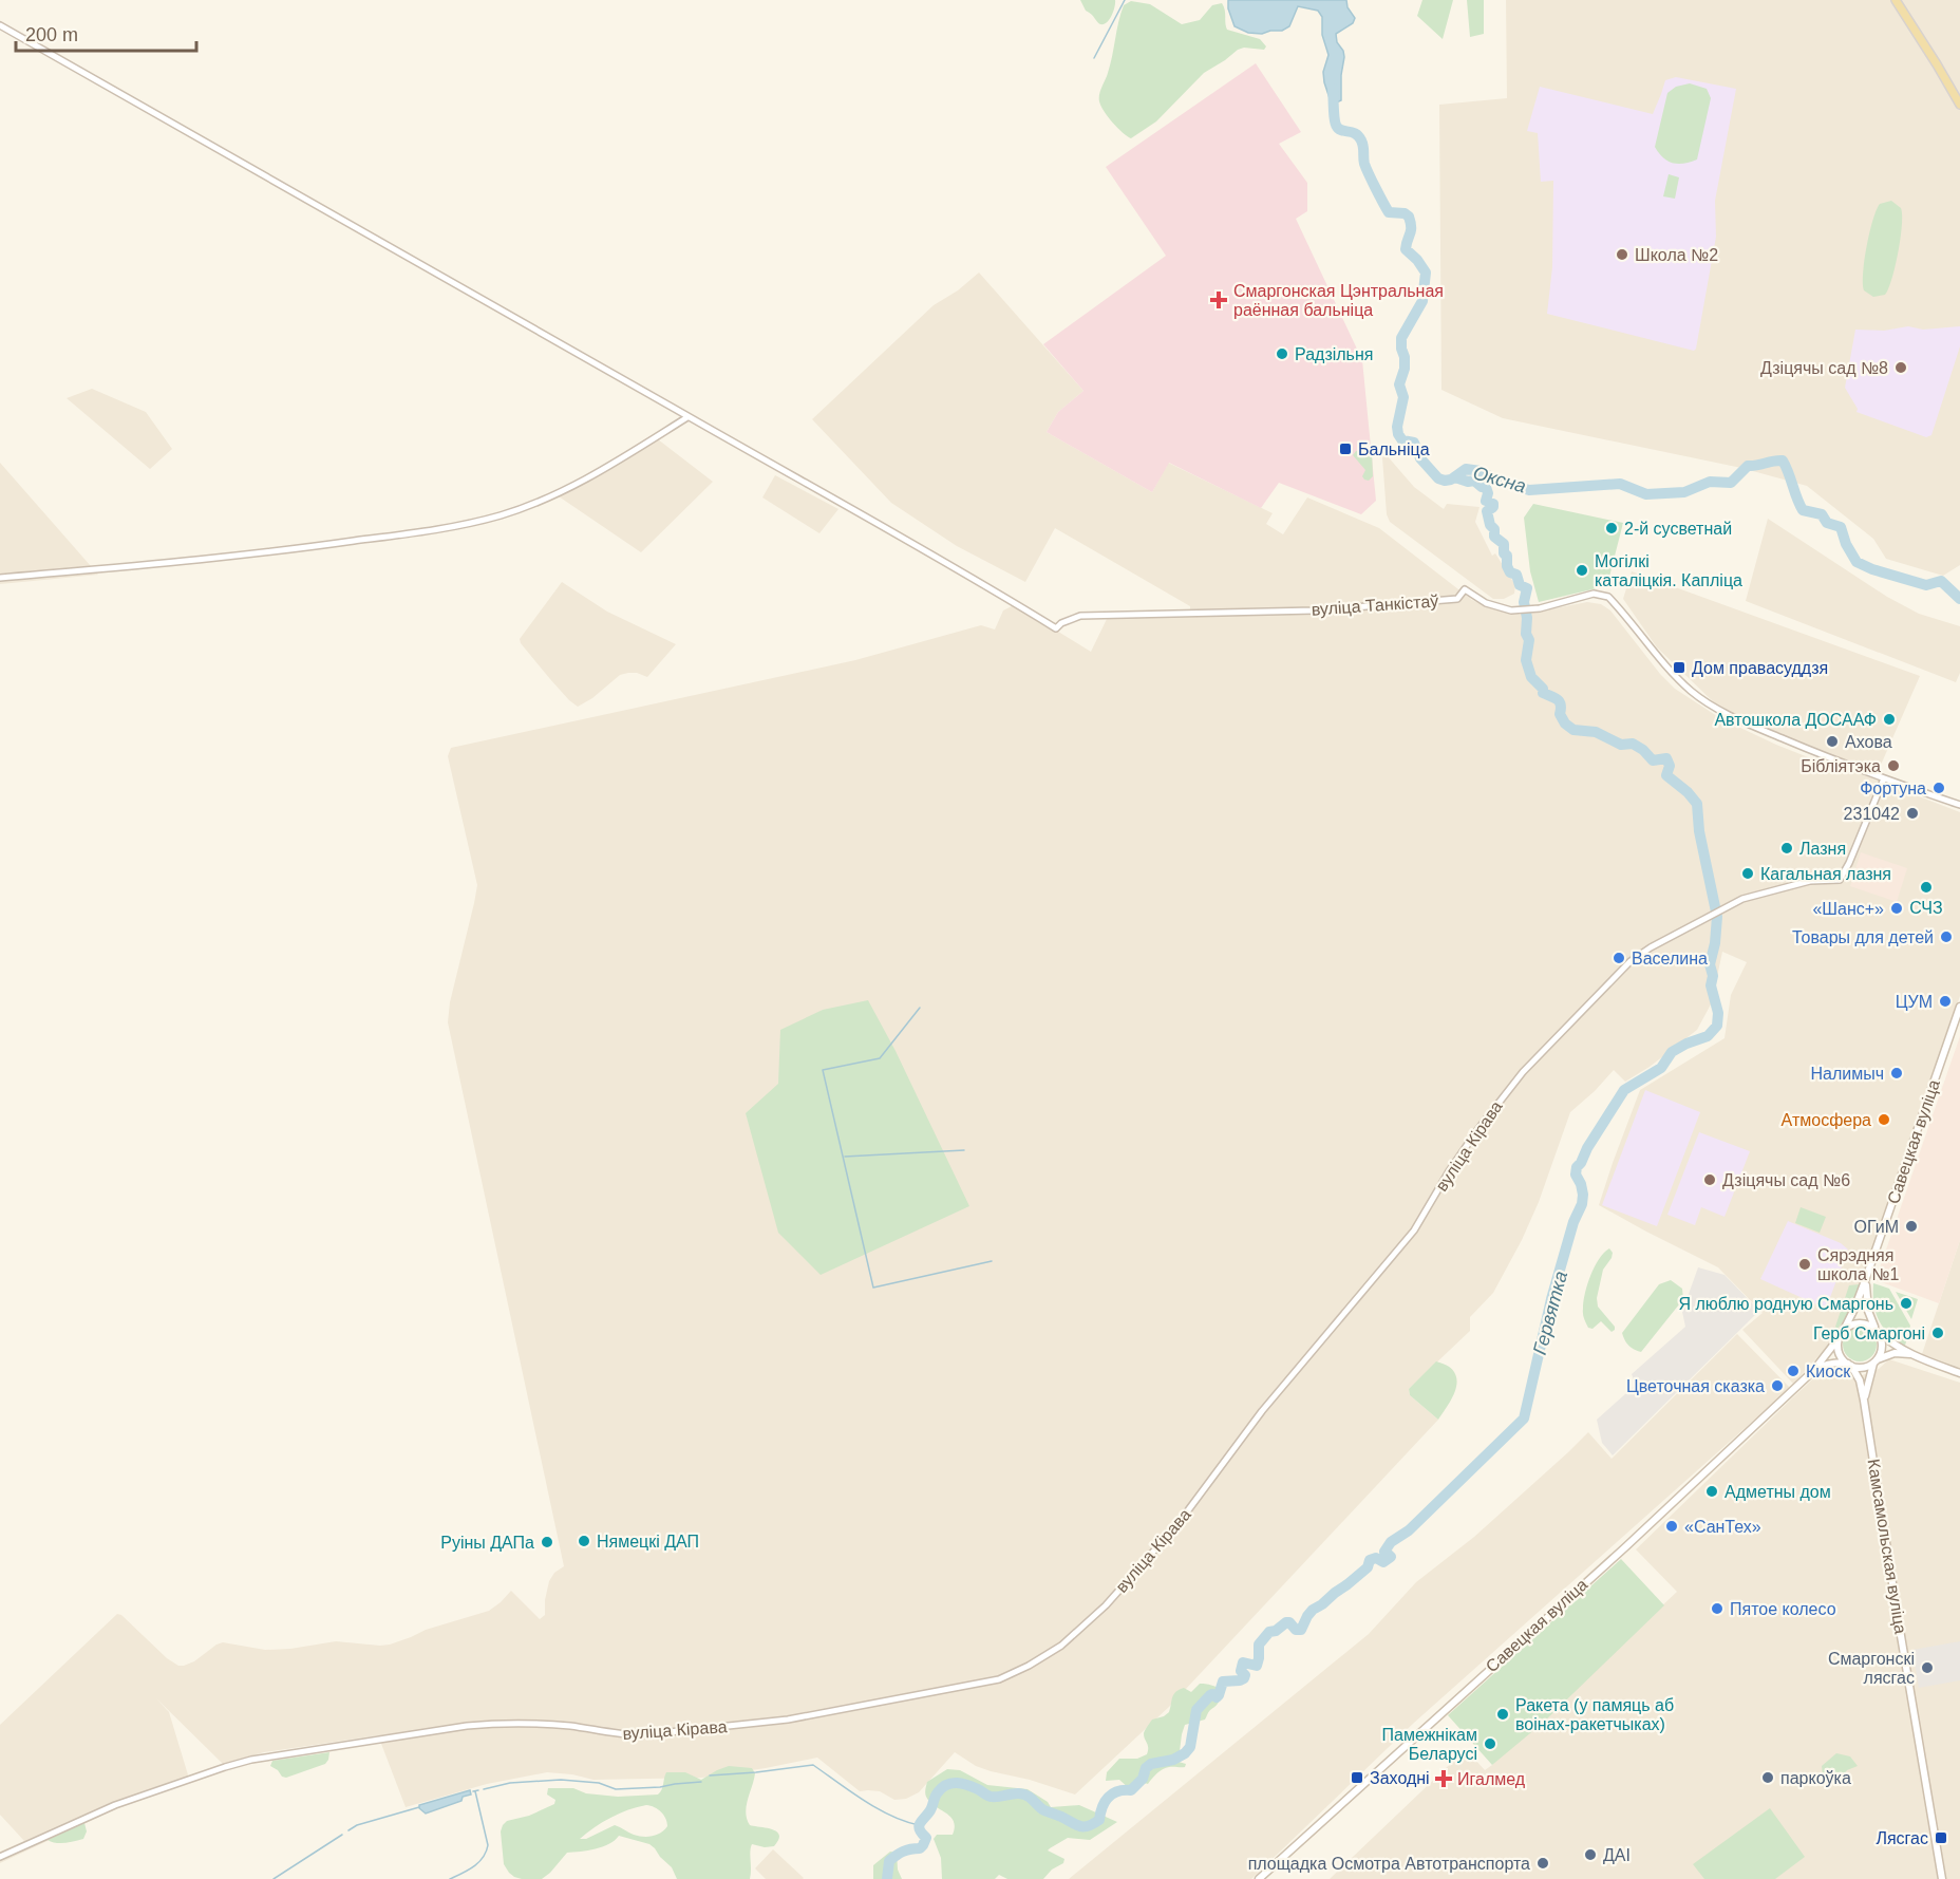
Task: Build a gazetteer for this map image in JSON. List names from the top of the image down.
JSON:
{
  "streets": {
    "main road": ["Савецкая вуліца", "Камсамольская вуліца"],
    "street": ["вуліца Танкістаў", "вуліца Кірава"]
  },
  "crossings": [
    ["вуліца Танкістаў", "вуліца Кірава"],
    ["Савецкая вуліца", "Камсамольская вуліца"]
  ],
  "water": ["Оксна", "Гервятка"],
  "places": {
    "other": [
      "Школа №2",
      "Радзільня",
      "Дзіцячы сад №8",
      "2-й сусветнай",
      "Могілкі каталіцкія. Капліца",
      "Автошкола ДОСААФ",
      "Ахова",
      "Бібліятэка",
      "Фортуна",
      "231042",
      "Лазня",
      "Кагальная лазня",
      "СЧЗ",
      "«Шанс+»",
      "Товары для детей",
      "Васелина",
      "ЦУМ",
      "Налимыч",
      "Атмосфера",
      "Дзіцячы сад №6",
      "ОГиМ",
      "Сярэдняя школа №1",
      "Я люблю родную Смаргонь",
      "Герб Смаргоні",
      "Киоск",
      "Цветочная сказка",
      "Адметны дом",
      "«СанТех»",
      "Нямецкі ДАП",
      "Руіны ДАПа",
      "Пятое колесо",
      "Смаргонскі лясгас",
      "Ракета (у памяць аб воінах-ракетчыках)",
      "Памежнікам Беларусі",
      "паркоўка",
      "ДАІ",
      "площадка Осмотра Автотранспорта"
    ],
    "health": ["Смаргонская Цэнтральная раённая бальніца", "Игалмед"],
    "transit": [
      "Бальніца",
      "Дом правасуддзя",
      "Заходні",
      "Лясгас"
    ]
  },
  "scale_bar": "200 m"
}
